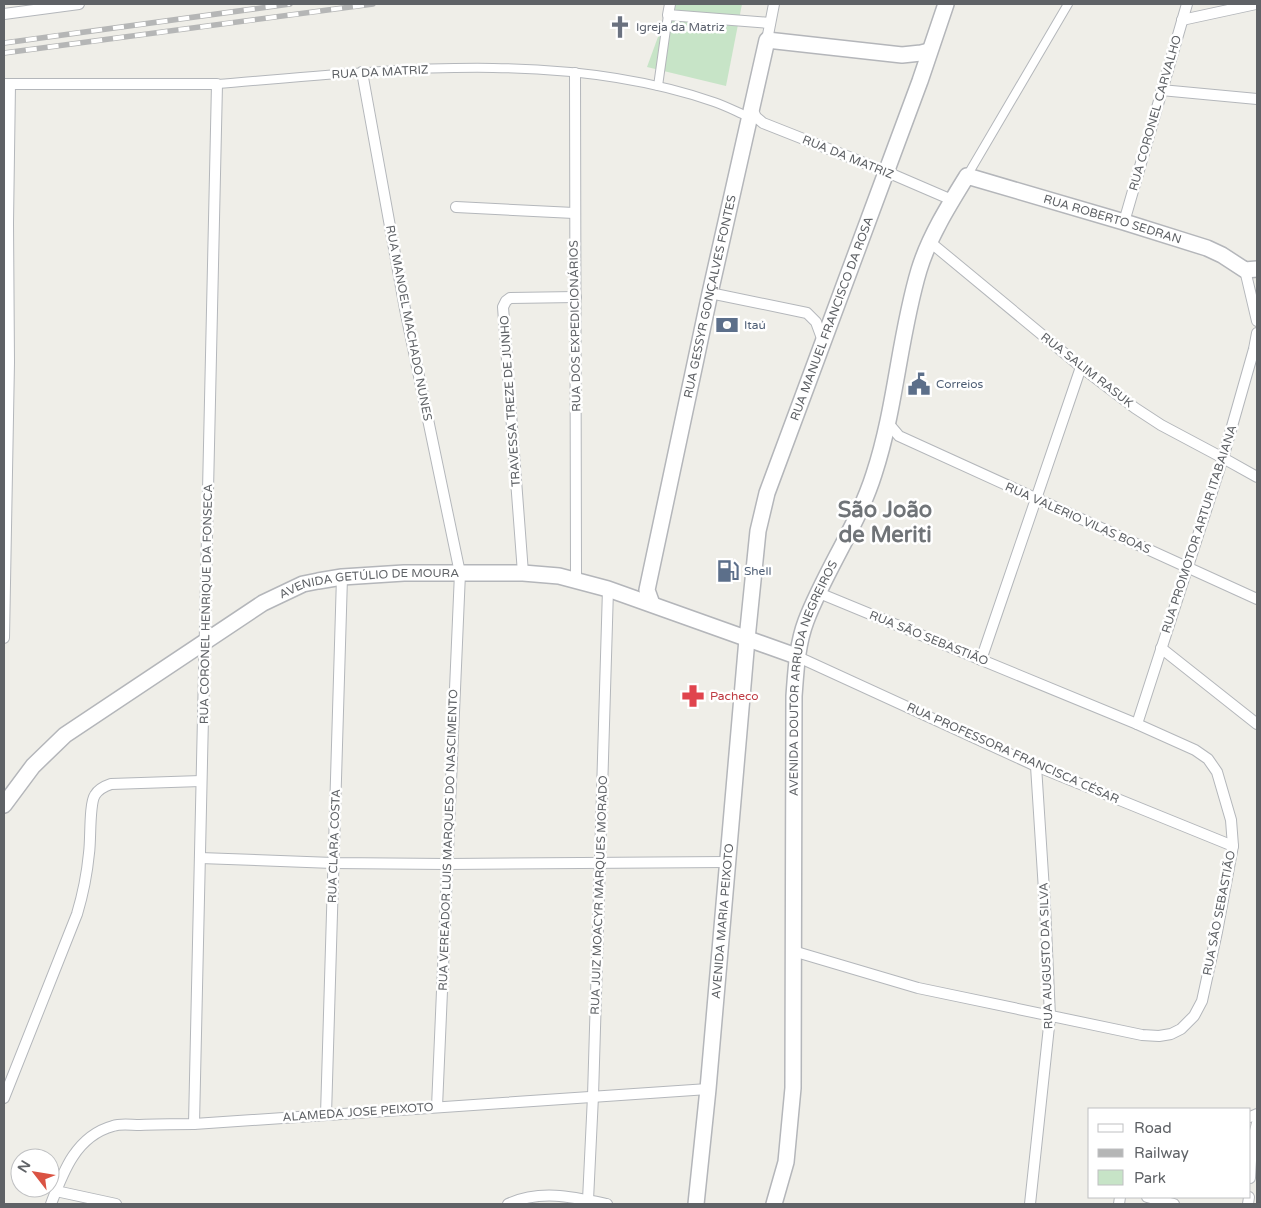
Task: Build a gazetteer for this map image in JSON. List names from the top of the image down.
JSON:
{
  "streets": {
    "main road": [
      "RUA ROBERTO SEDRAN",
      "RUA GESSYR GONÇALVES FONTES",
      "RUA MANUEL FRANCISCO DA ROSA",
      "AVENIDA GETÚLIO DE MOURA",
      "AVENIDA DOUTOR ARRUDA NEGREIROS",
      "AVENIDA MARIA PEIXOTO"
    ],
    "street": [
      "RUA DA MATRIZ",
      "RUA CORONEL CARVALHO",
      "RUA MANOEL MACHADO NUNES",
      "RUA DOS EXPEDICIONÁRIOS",
      "RUA SALIM RASUK",
      "TRAVESSA TREZE DE JUNHO",
      "RUA VALERIO VILAS BOAS",
      "RUA PROMOTOR ARTUR ITABAIANA",
      "RUA CORONEL HENRIQUE DA FONSECA",
      "RUA SÃO SEBASTIÃO",
      "RUA PROFESSORA FRANCISCA CÉSAR",
      "RUA VEREADOR LUIS MARQUES DO NASCIMENTO",
      "RUA CLARA COSTA",
      "RUA JUIZ MOACYR MARQUES MORADO",
      "RUA AUGUSTO DA SILVA",
      "ALAMEDA JOSE PEIXOTO"
    ]
  },
  "crossings": [
    ["RUA DA MATRIZ", "RUA GESSYR GONÇALVES FONTES"],
    ["RUA DA MATRIZ", "RUA MANUEL FRANCISCO DA ROSA"],
    ["RUA DA MATRIZ", "RUA MANOEL MACHADO NUNES"],
    ["RUA DA MATRIZ", "RUA DOS EXPEDICIONÁRIOS"],
    ["RUA DA MATRIZ", "RUA CORONEL HENRIQUE DA FONSECA"],
    ["RUA DA MATRIZ", "AVENIDA DOUTOR ARRUDA NEGREIROS"],
    ["RUA CORONEL CARVALHO", "RUA ROBERTO SEDRAN"],
    ["RUA ROBERTO SEDRAN", "AVENIDA DOUTOR ARRUDA NEGREIROS"],
    ["RUA GESSYR GONÇALVES FONTES", "AVENIDA GETÚLIO DE MOURA"],
    ["RUA MANUEL FRANCISCO DA ROSA", "AVENIDA GETÚLIO DE MOURA"],
    ["RUA MANUEL FRANCISCO DA ROSA", "AVENIDA MARIA PEIXOTO"],
    ["RUA MANOEL MACHADO NUNES", "AVENIDA GETÚLIO DE MOURA"],
    ["RUA MANOEL MACHADO NUNES", "RUA VEREADOR LUIS MARQUES DO NASCIMENTO"],
    ["RUA DOS EXPEDICIONÁRIOS", "TRAVESSA TREZE DE JUNHO"],
    ["RUA DOS EXPEDICIONÁRIOS", "AVENIDA GETÚLIO DE MOURA"],
    ["RUA SALIM RASUK", "RUA PROMOTOR ARTUR ITABAIANA"],
    ["RUA SALIM RASUK", "AVENIDA DOUTOR ARRUDA NEGREIROS"],
    ["TRAVESSA TREZE DE JUNHO", "AVENIDA GETÚLIO DE MOURA"],
    ["RUA VALERIO VILAS BOAS", "RUA PROMOTOR ARTUR ITABAIANA"],
    ["RUA VALERIO VILAS BOAS", "AVENIDA DOUTOR ARRUDA NEGREIROS"],
    ["RUA PROMOTOR ARTUR ITABAIANA", "RUA SÃO SEBASTIÃO"],
    ["AVENIDA GETÚLIO DE MOURA", "RUA CORONEL HENRIQUE DA FONSECA"],
    ["AVENIDA GETÚLIO DE MOURA", "AVENIDA DOUTOR ARRUDA NEGREIROS"],
    ["AVENIDA GETÚLIO DE MOURA", "RUA PROFESSORA FRANCISCA CÉSAR"],
    ["AVENIDA GETÚLIO DE MOURA", "RUA VEREADOR LUIS MARQUES DO NASCIMENTO"],
    ["AVENIDA GETÚLIO DE MOURA", "RUA CLARA COSTA"],
    ["AVENIDA GETÚLIO DE MOURA", "RUA JUIZ MOACYR MARQUES MORADO"],
    ["AVENIDA GETÚLIO DE MOURA", "AVENIDA MARIA PEIXOTO"],
    ["RUA CORONEL HENRIQUE DA FONSECA", "ALAMEDA JOSE PEIXOTO"],
    ["RUA SÃO SEBASTIÃO", "AVENIDA DOUTOR ARRUDA NEGREIROS"],
    ["RUA SÃO SEBASTIÃO", "RUA PROFESSORA FRANCISCA CÉSAR"],
    ["RUA SÃO SEBASTIÃO", "RUA AUGUSTO DA SILVA"],
    ["AVENIDA DOUTOR ARRUDA NEGREIROS", "RUA PROFESSORA FRANCISCA CÉSAR"],
    ["RUA PROFESSORA FRANCISCA CÉSAR", "RUA AUGUSTO DA SILVA"],
    ["RUA VEREADOR LUIS MARQUES DO NASCIMENTO", "ALAMEDA JOSE PEIXOTO"],
    ["RUA CLARA COSTA", "ALAMEDA JOSE PEIXOTO"],
    ["RUA JUIZ MOACYR MARQUES MORADO", "ALAMEDA JOSE PEIXOTO"],
    ["AVENIDA MARIA PEIXOTO", "ALAMEDA JOSE PEIXOTO"]
  ],
  "districts": ["São João de Meriti"],
  "places": {
    "church": ["Igreja da Matriz"],
    "bank": ["Itaú"],
    "public building": ["Correios"],
    "fuel station": ["Shell"],
    "pharmacy": ["Pacheco"]
  },
  "legend": ["Road", "Railway", "Park"],
  "north": "top left"
}
